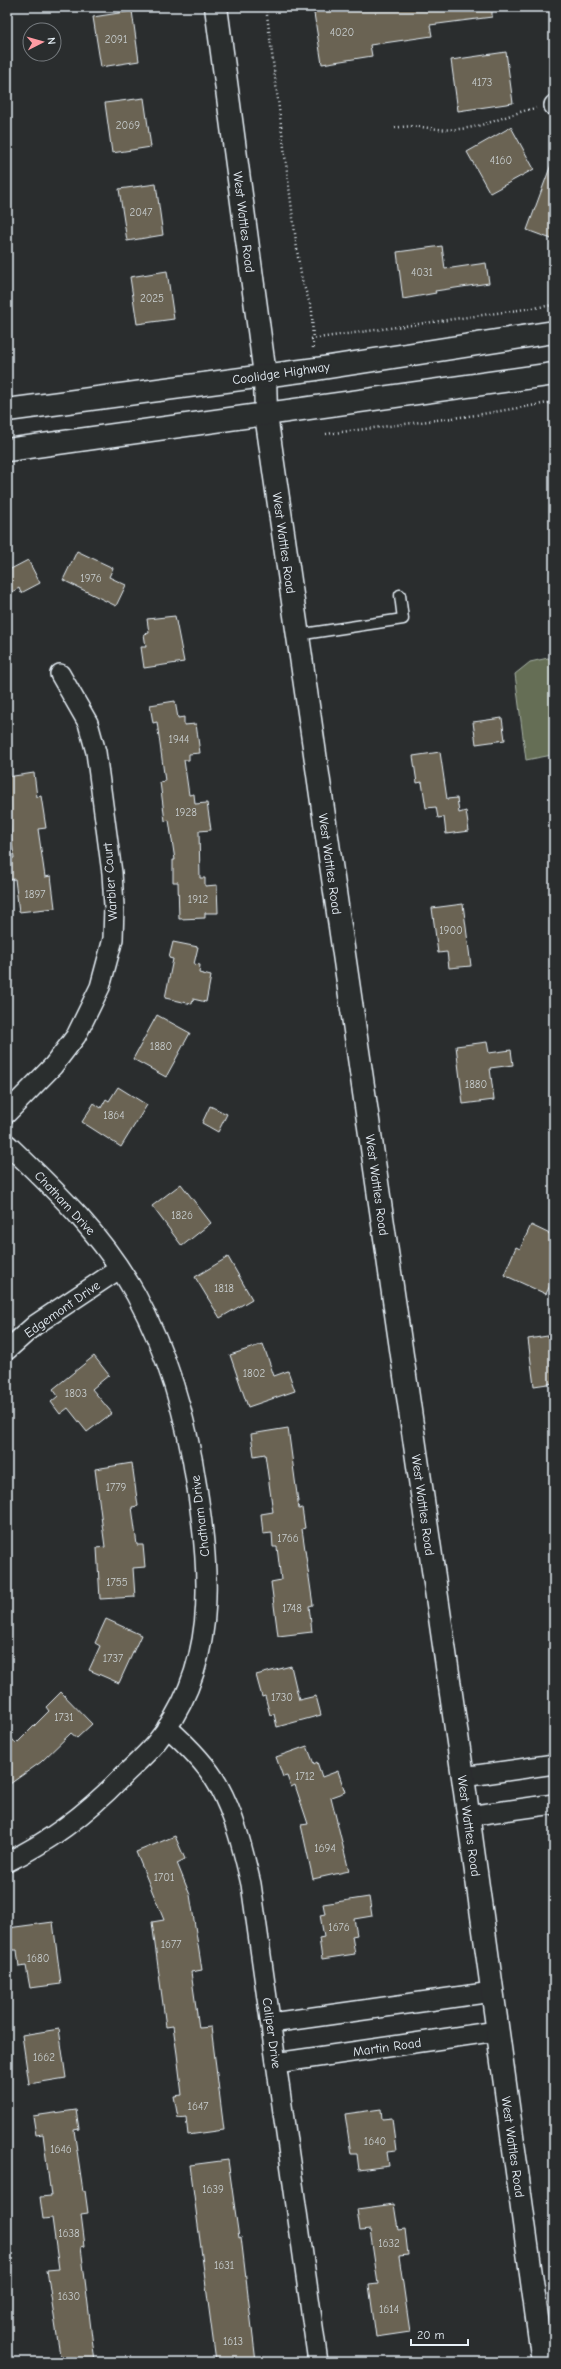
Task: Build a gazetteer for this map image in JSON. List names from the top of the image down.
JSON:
{
  "streets": {
    "street": [
      "West Wattles Road",
      "Coolidge Highway",
      "Warbler Court",
      "Chatham Drive",
      "Edgemont Drive",
      "Caliper Drive",
      "Martin Road"
    ]
  },
  "crossings": [
    ["West Wattles Road", "Coolidge Highway"],
    ["West Wattles Road", "Martin Road"],
    ["Chatham Drive", "Edgemont Drive"],
    ["Chatham Drive", "Caliper Drive"],
    ["Caliper Drive", "Martin Road"]
  ],
  "house_numbers": [
    "4020",
    "2091",
    "4173",
    "2069",
    "4160",
    "2047",
    "4031",
    "2025",
    "1976",
    "1944",
    "1928",
    "1897",
    "1912",
    "1900",
    "1880",
    "1880",
    "1864",
    "1826",
    "1818",
    "1802",
    "1803",
    "1779",
    "1766",
    "1755",
    "1748",
    "1737",
    "1730",
    "1731",
    "1712",
    "1694",
    "1701",
    "1676",
    "1677",
    "1680",
    "1662",
    "1647",
    "1640",
    "1646",
    "1639",
    "1638",
    "1632",
    "1631",
    "1630",
    "1614",
    "1613"
  ],
  "scale_bar": "20 m",
  "north": "right"
}
